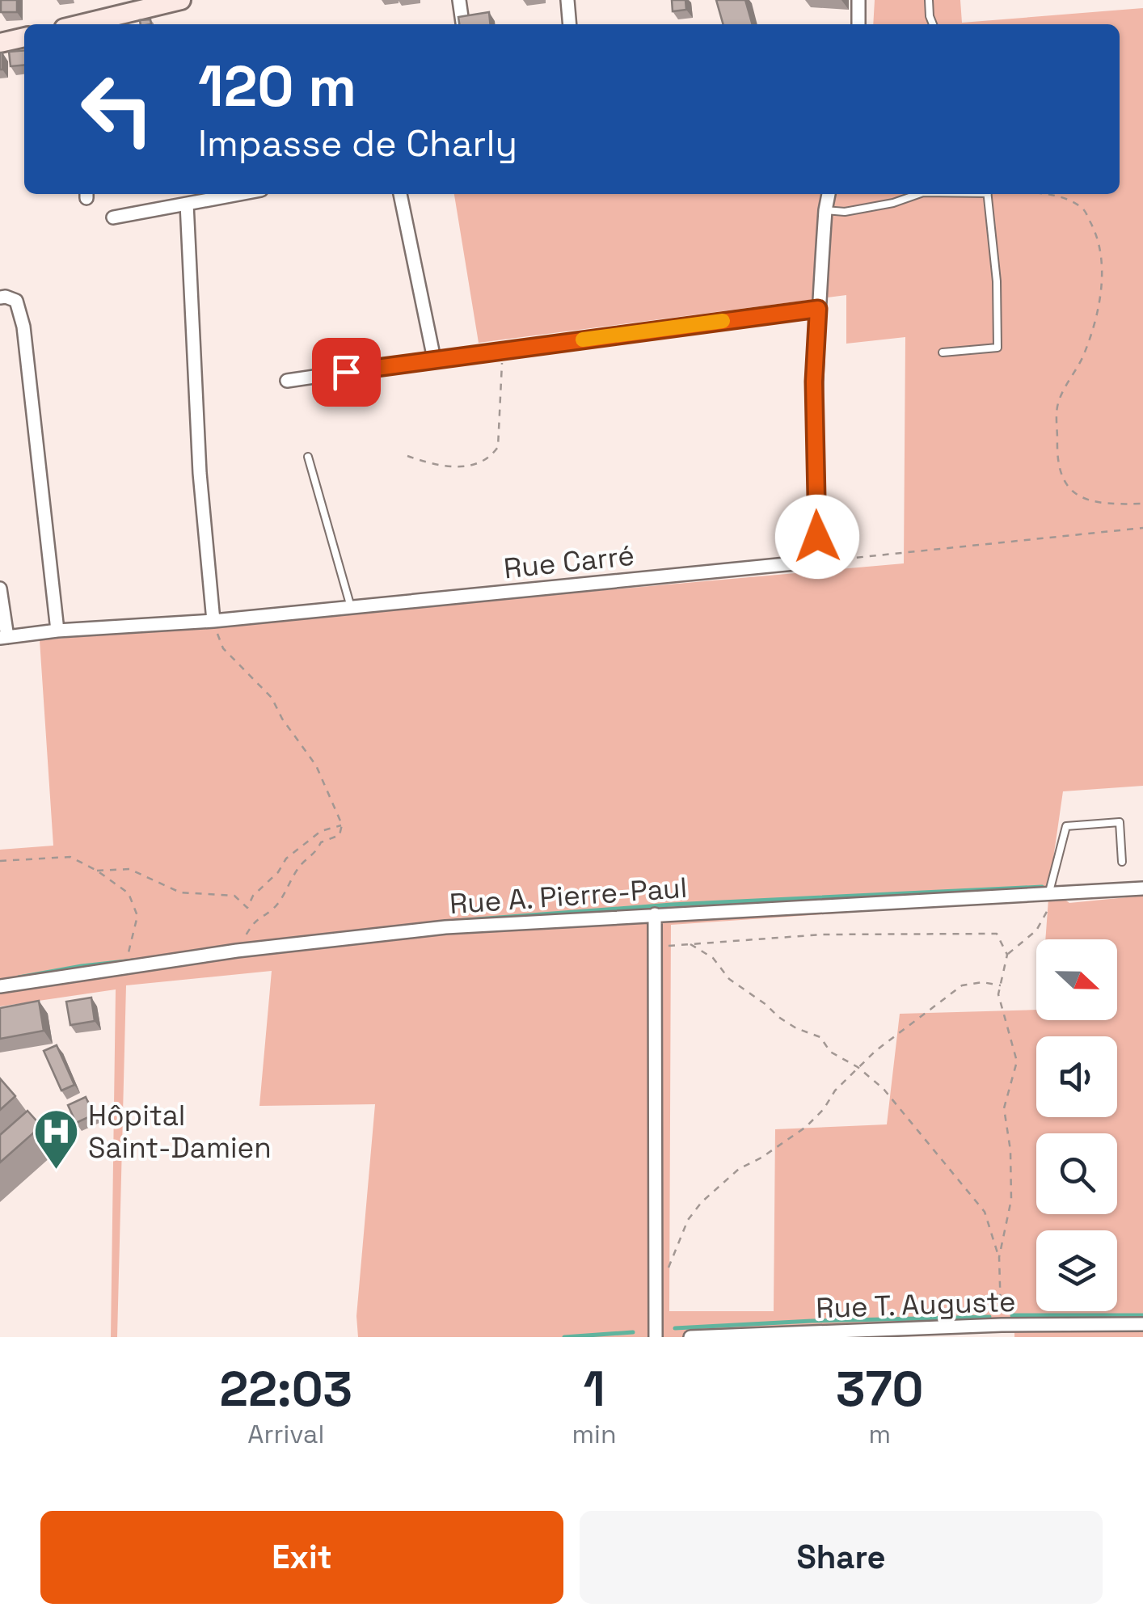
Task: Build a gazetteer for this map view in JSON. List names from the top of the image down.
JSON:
{
  "streets": {
    "street": ["Rue Carré", "Rue A. Pierre-Paul", "Rue T. Auguste"]
  },
  "places": {
    "hospital": ["Hôpital Saint-Damien"]
  },
  "north": "right",
  "page": {
    "turn": ["120 m", "Impasse de Charly"],
    "eta": [
      "22:03",
      "Arrival",
      "1",
      "min",
      "370",
      "m"
    ],
    "buttons": ["Exit", "Share"]
  }
}
